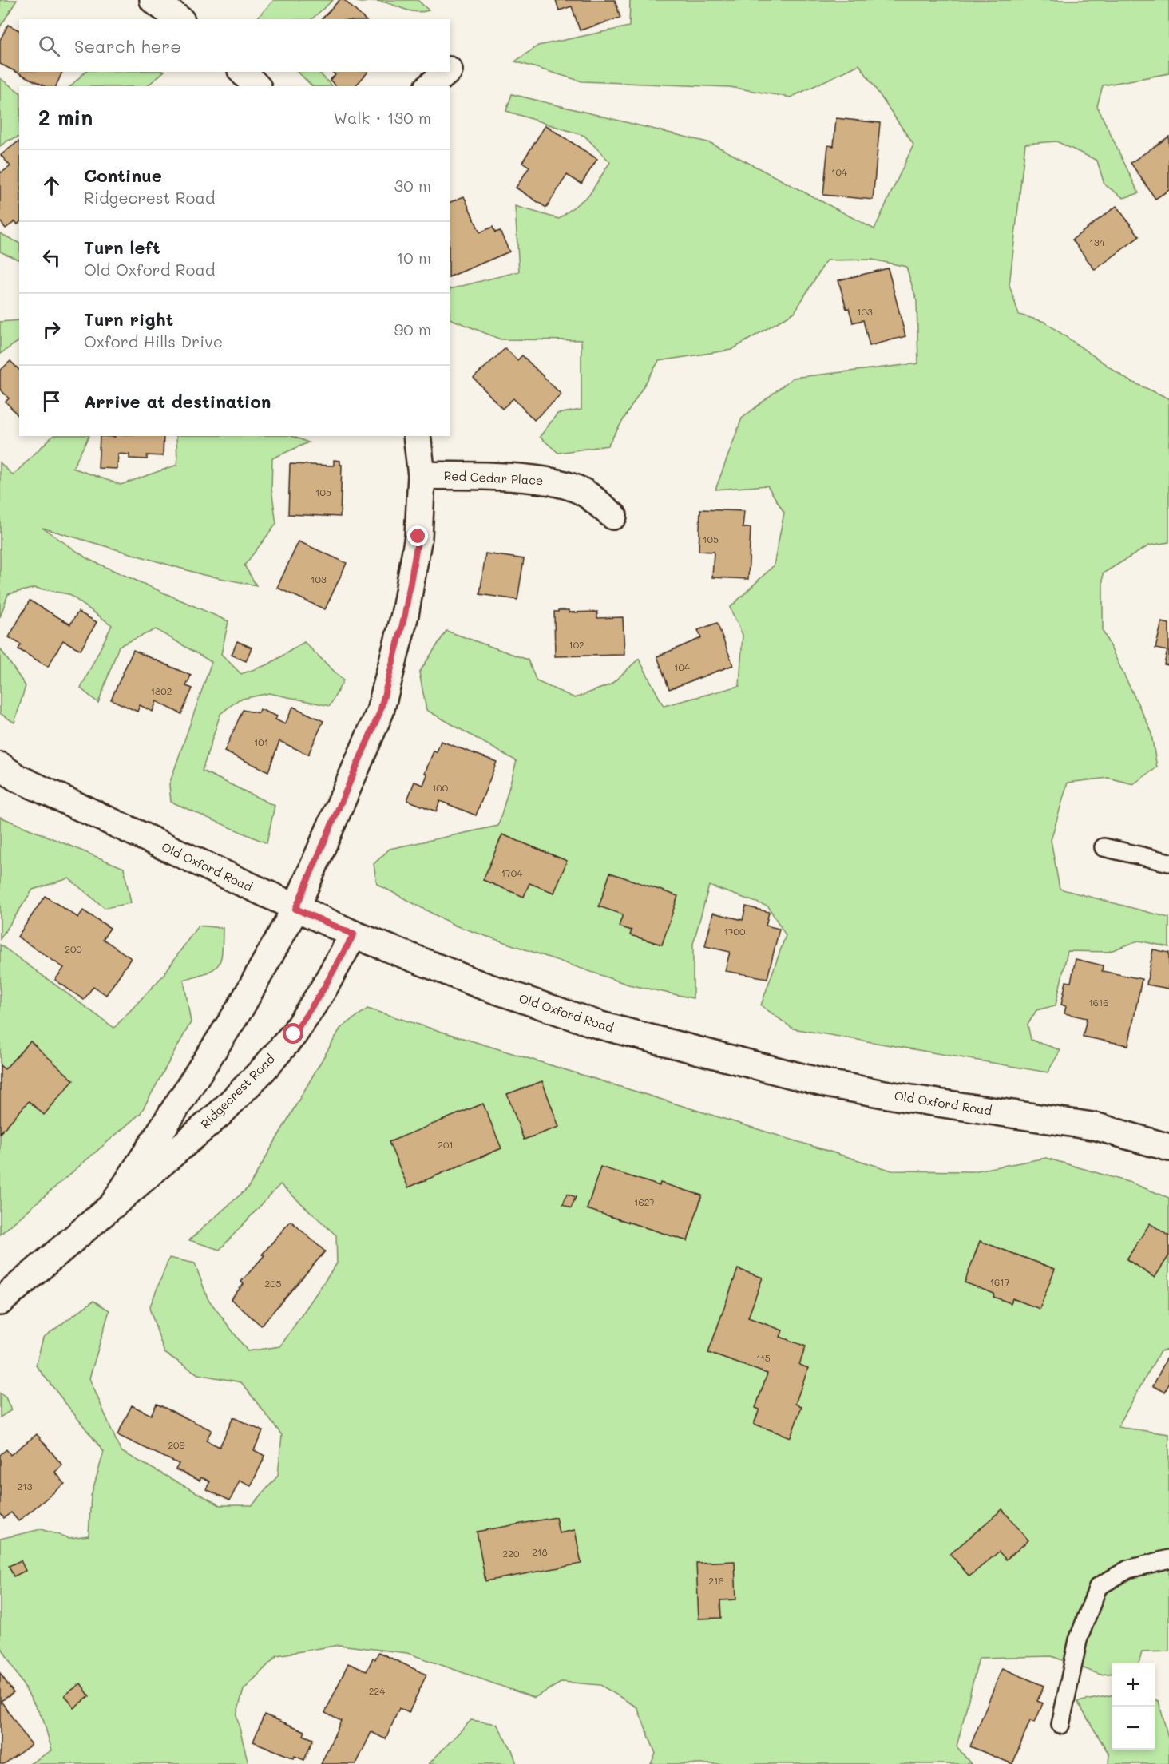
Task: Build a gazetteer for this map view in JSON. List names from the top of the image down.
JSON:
{
  "streets": {
    "street": ["Red Cedar Place", "Old Oxford Road", "Ridgecrest Road"]
  },
  "crossings": [
    ["Red Cedar Place", "Ridgecrest Road"],
    ["Old Oxford Road", "Ridgecrest Road"]
  ],
  "house_numbers": [
    "104",
    "134",
    "103",
    "105",
    "105",
    "103",
    "102",
    "104",
    "1802",
    "101",
    "100",
    "1704",
    "1700",
    "200",
    "1616",
    "201",
    "1627",
    "1617",
    "205",
    "115",
    "209",
    "213",
    "218",
    "220",
    "216",
    "224"
  ],
  "page": {
    "search": "Search here",
    "heading": ["2 min", "Walk · 130 m"],
    "list": [
      ["Continue", "Ridgecrest Road", "30 m"],
      ["Turn left", "Old Oxford Road", "10 m"],
      ["Turn right", "Oxford Hills Drive", "90 m"],
      "Arrive at destination"
    ],
    "map_buttons": ["+", "−"]
  }
}
